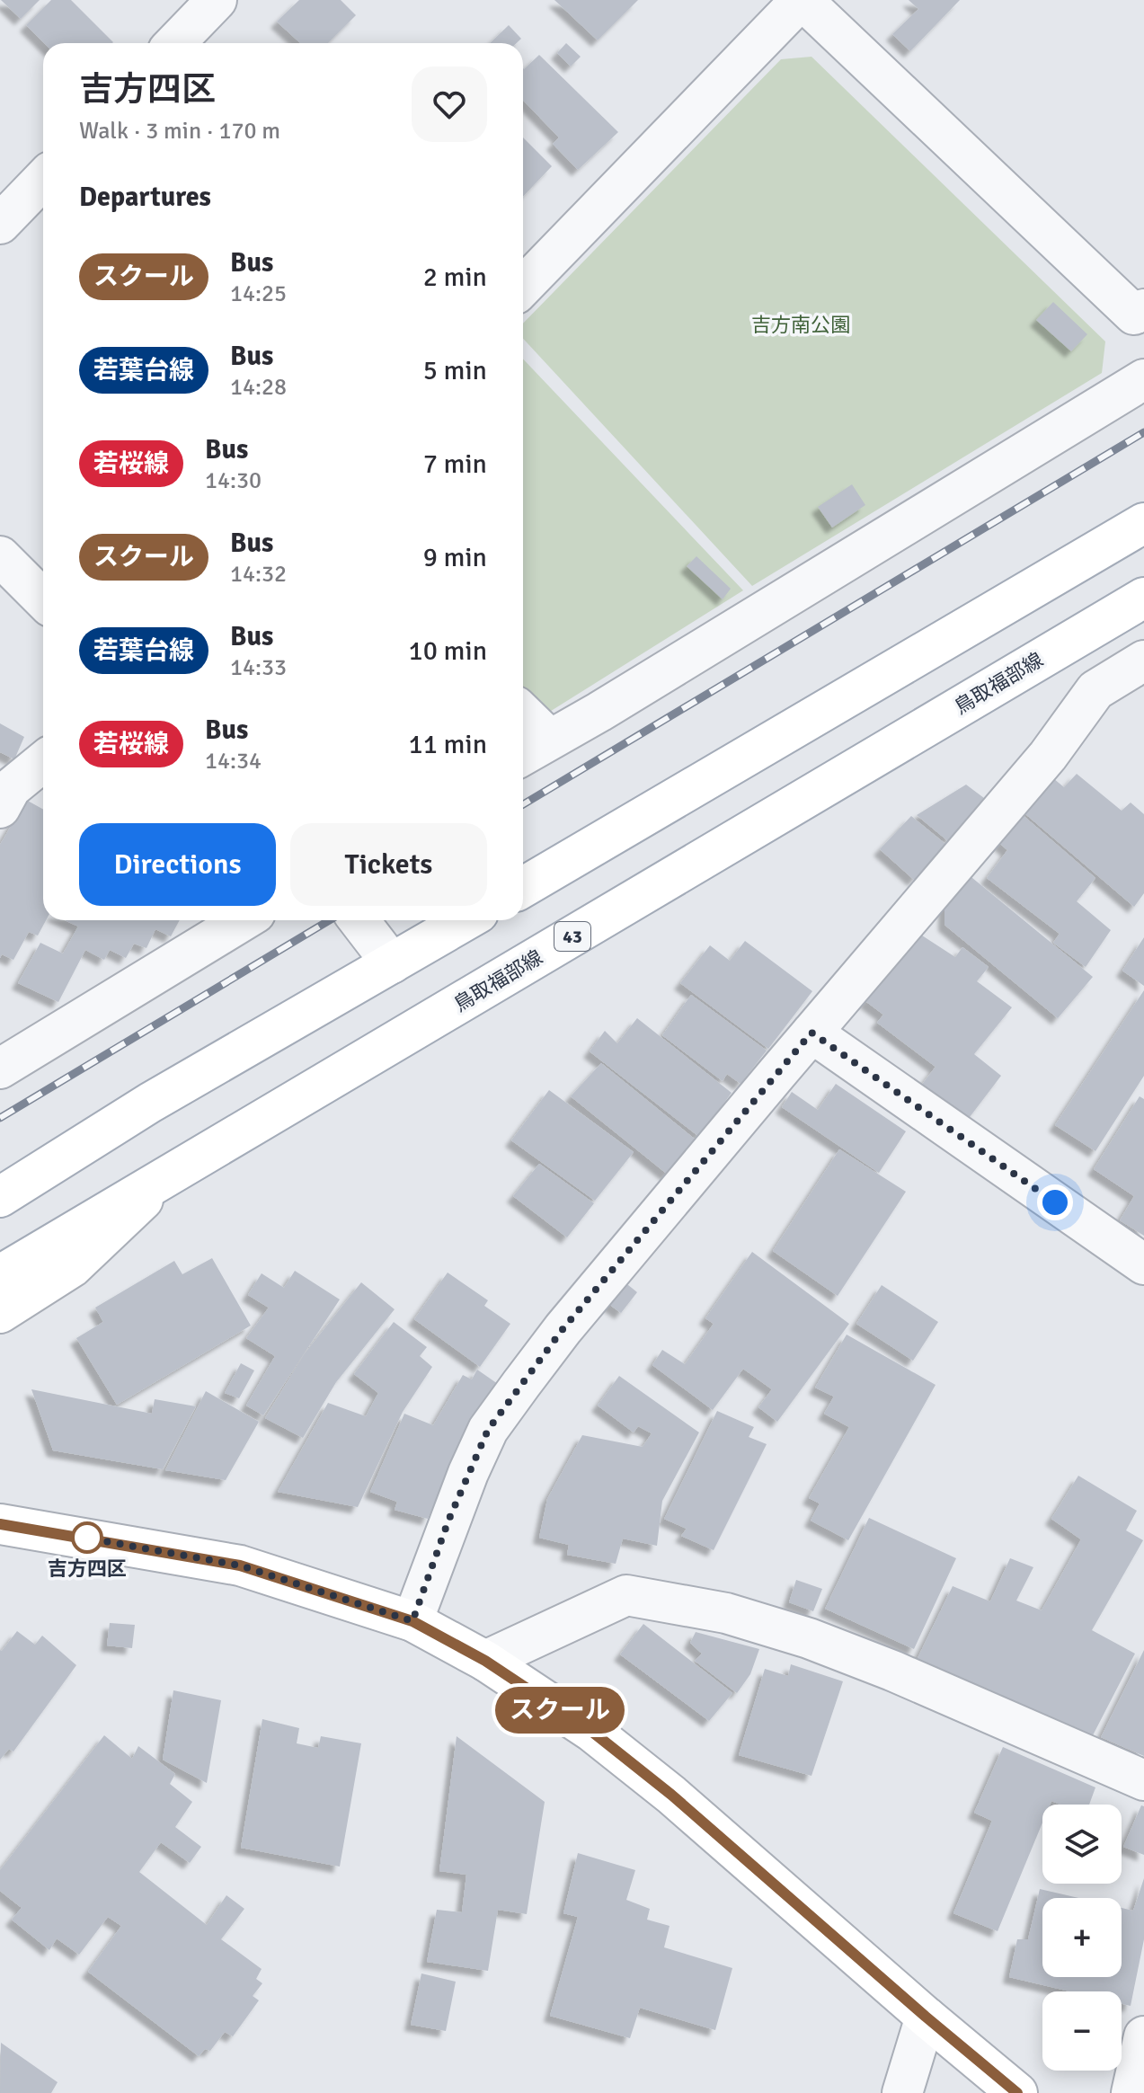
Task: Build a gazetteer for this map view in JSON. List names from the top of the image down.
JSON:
{
  "streets": {
    "main road": ["鳥取福部線", "43"]
  },
  "parks": ["吉方南公園"],
  "places": ["吉方四区"],
  "lines": ["bus line スクール"],
  "page": {
    "on_map": "スクール",
    "heading": [
      ["吉方四区", "Walk · 3 min · 170 m"],
      "Departures"
    ],
    "list": [
      {
        "mark": "スクール",
        "name": "Bus",
        "note": "14:25",
        "value": "2 min"
      },
      {
        "mark": "若葉台線",
        "name": "Bus",
        "note": "14:28",
        "value": "5 min"
      },
      {
        "mark": "若桜線",
        "name": "Bus",
        "note": "14:30",
        "value": "7 min"
      },
      {
        "mark": "スクール",
        "name": "Bus",
        "note": "14:32",
        "value": "9 min"
      },
      {
        "mark": "若葉台線",
        "name": "Bus",
        "note": "14:33",
        "value": "10 min"
      },
      {
        "mark": "若桜線",
        "name": "Bus",
        "note": "14:34",
        "value": "11 min"
      }
    ],
    "buttons": ["Directions", "Tickets"],
    "map_buttons": ["+", "−"]
  }
}
